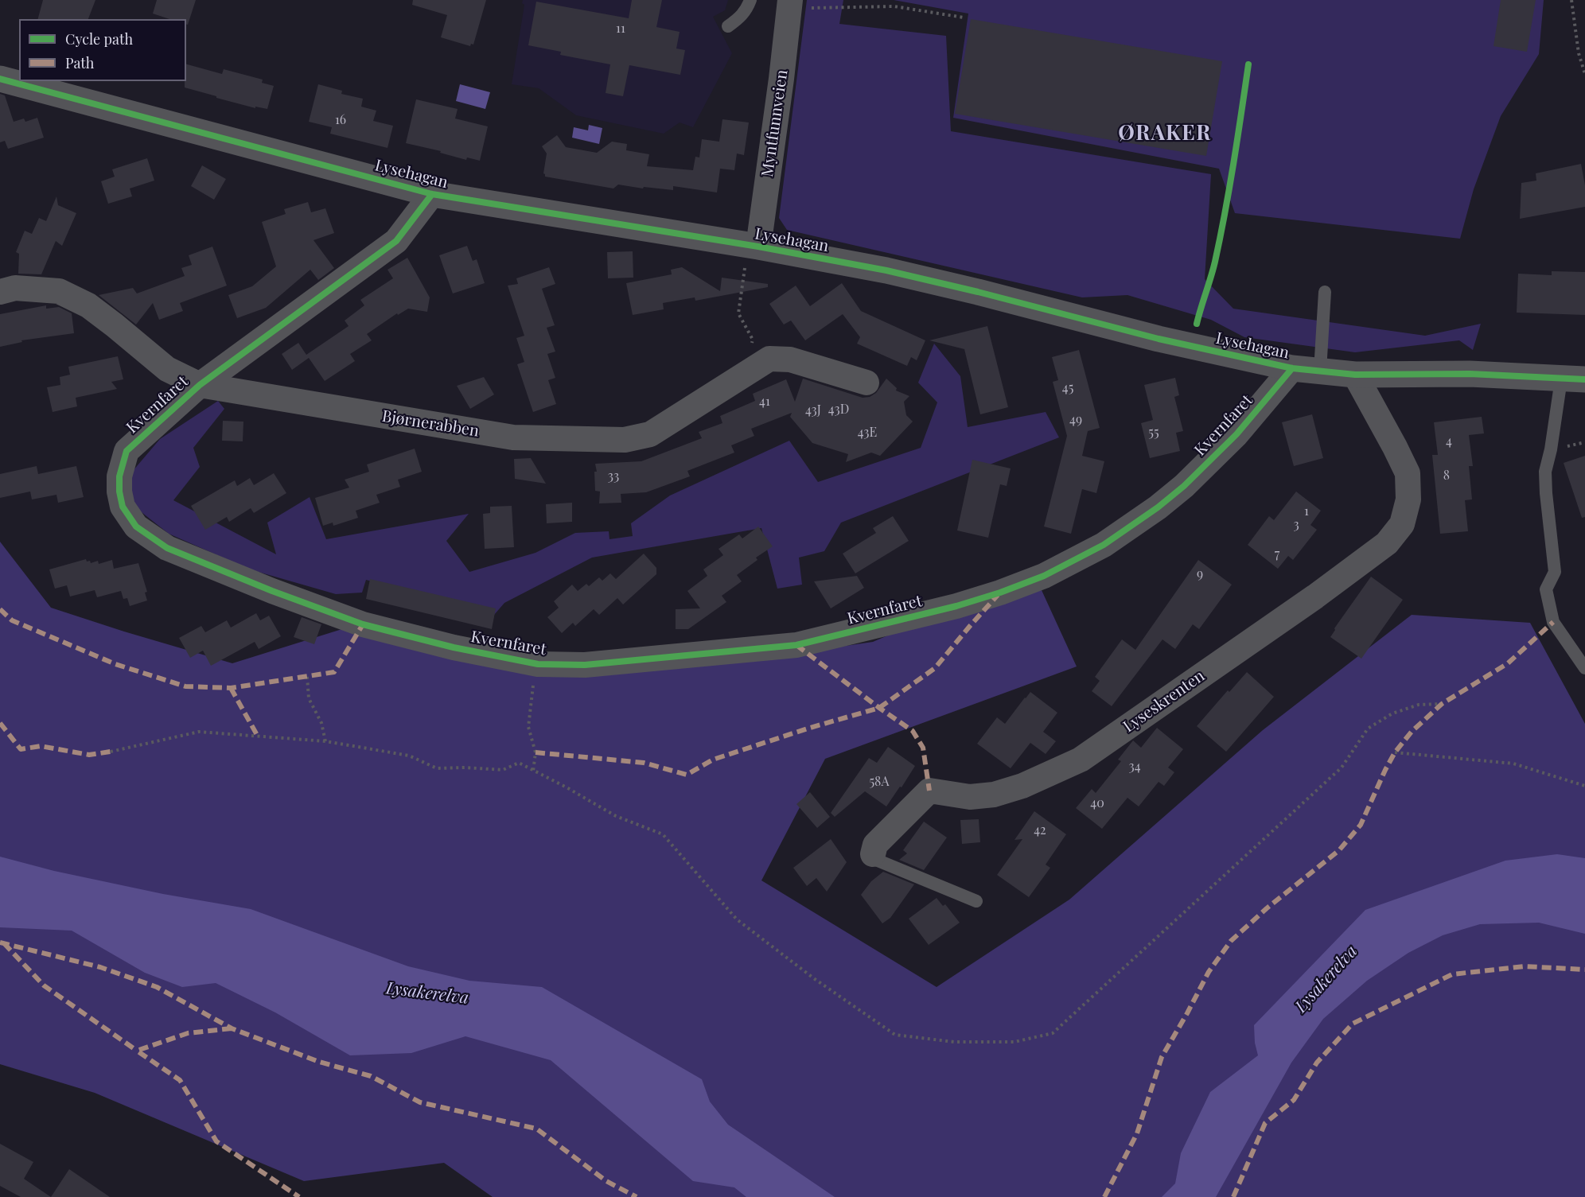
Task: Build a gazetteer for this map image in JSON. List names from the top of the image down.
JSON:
{
  "streets": {
    "street": [
      "Myntfunnveien",
      "Lysehagan",
      "Kvernfaret",
      "Bjørnerabben",
      "Lyseskrenten"
    ]
  },
  "crossings": [
    ["Myntfunnveien", "Lysehagan"],
    ["Lysehagan", "Kvernfaret"],
    ["Lysehagan", "Lyseskrenten"],
    ["Kvernfaret", "Bjørnerabben"]
  ],
  "districts": ["ØRAKER"],
  "water": ["Lysakerelva"],
  "house_numbers": [
    "11",
    "16",
    "45",
    "41",
    "43D",
    "43J",
    "49",
    "43E",
    "55",
    "4",
    "8",
    "33",
    "1",
    "3",
    "7",
    "9",
    "34",
    "58A",
    "40",
    "42"
  ],
  "legend": ["Cycle path", "Path"]
}
